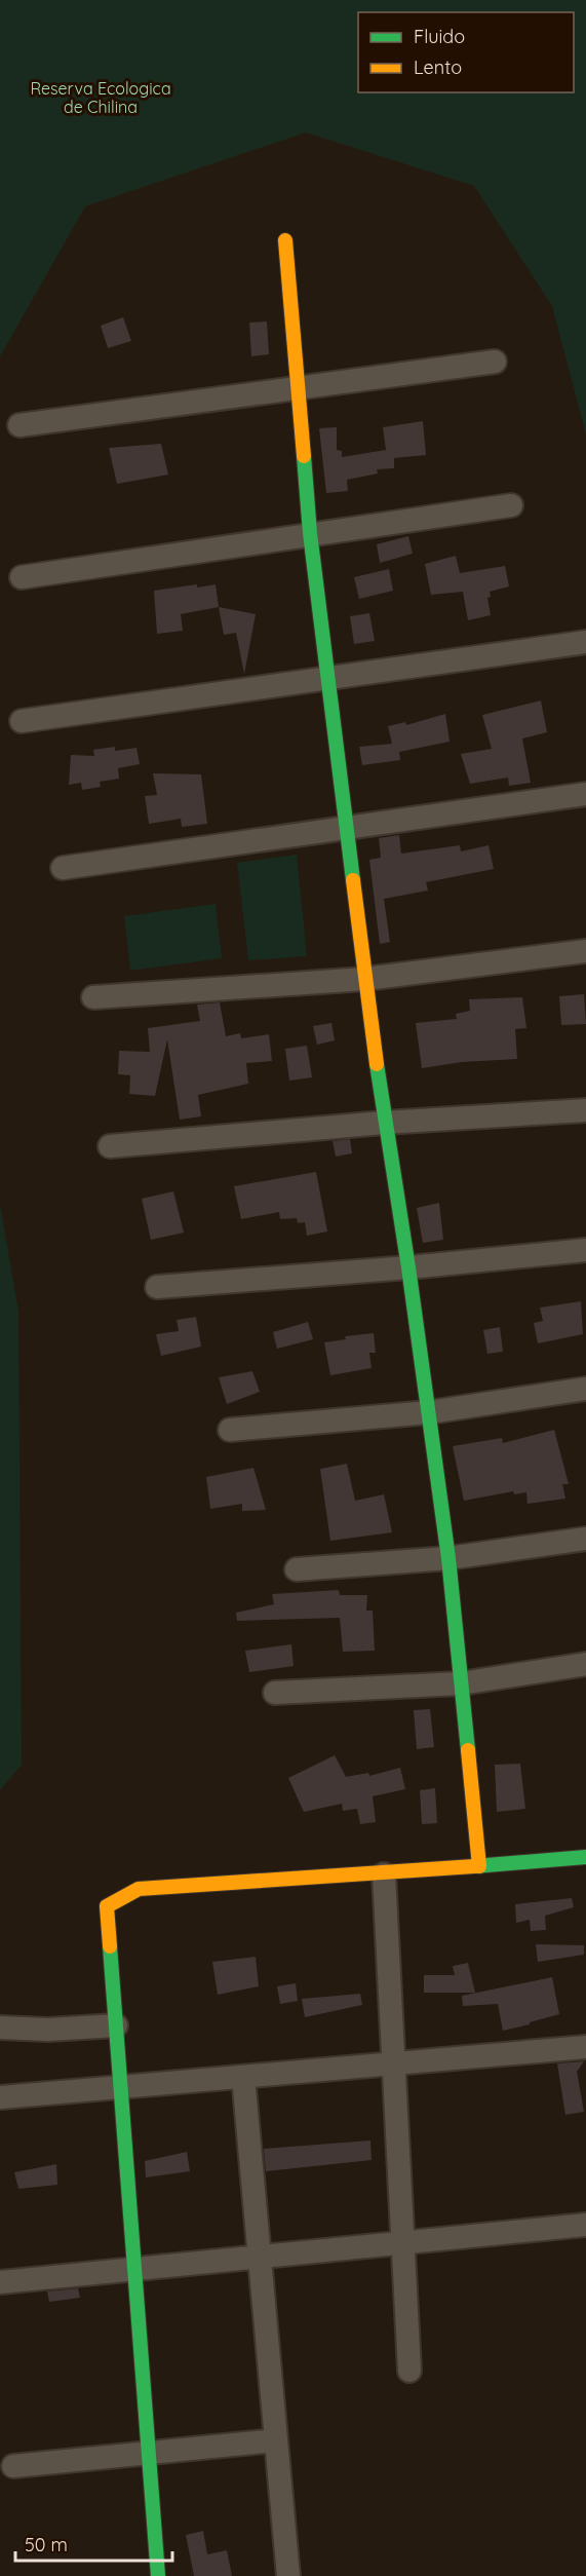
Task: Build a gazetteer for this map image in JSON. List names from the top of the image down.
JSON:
{
  "parks": ["Reserva Ecologica de Chilina"],
  "legend": ["Fluido", "Lento"],
  "scale_bar": "50 m"
}
